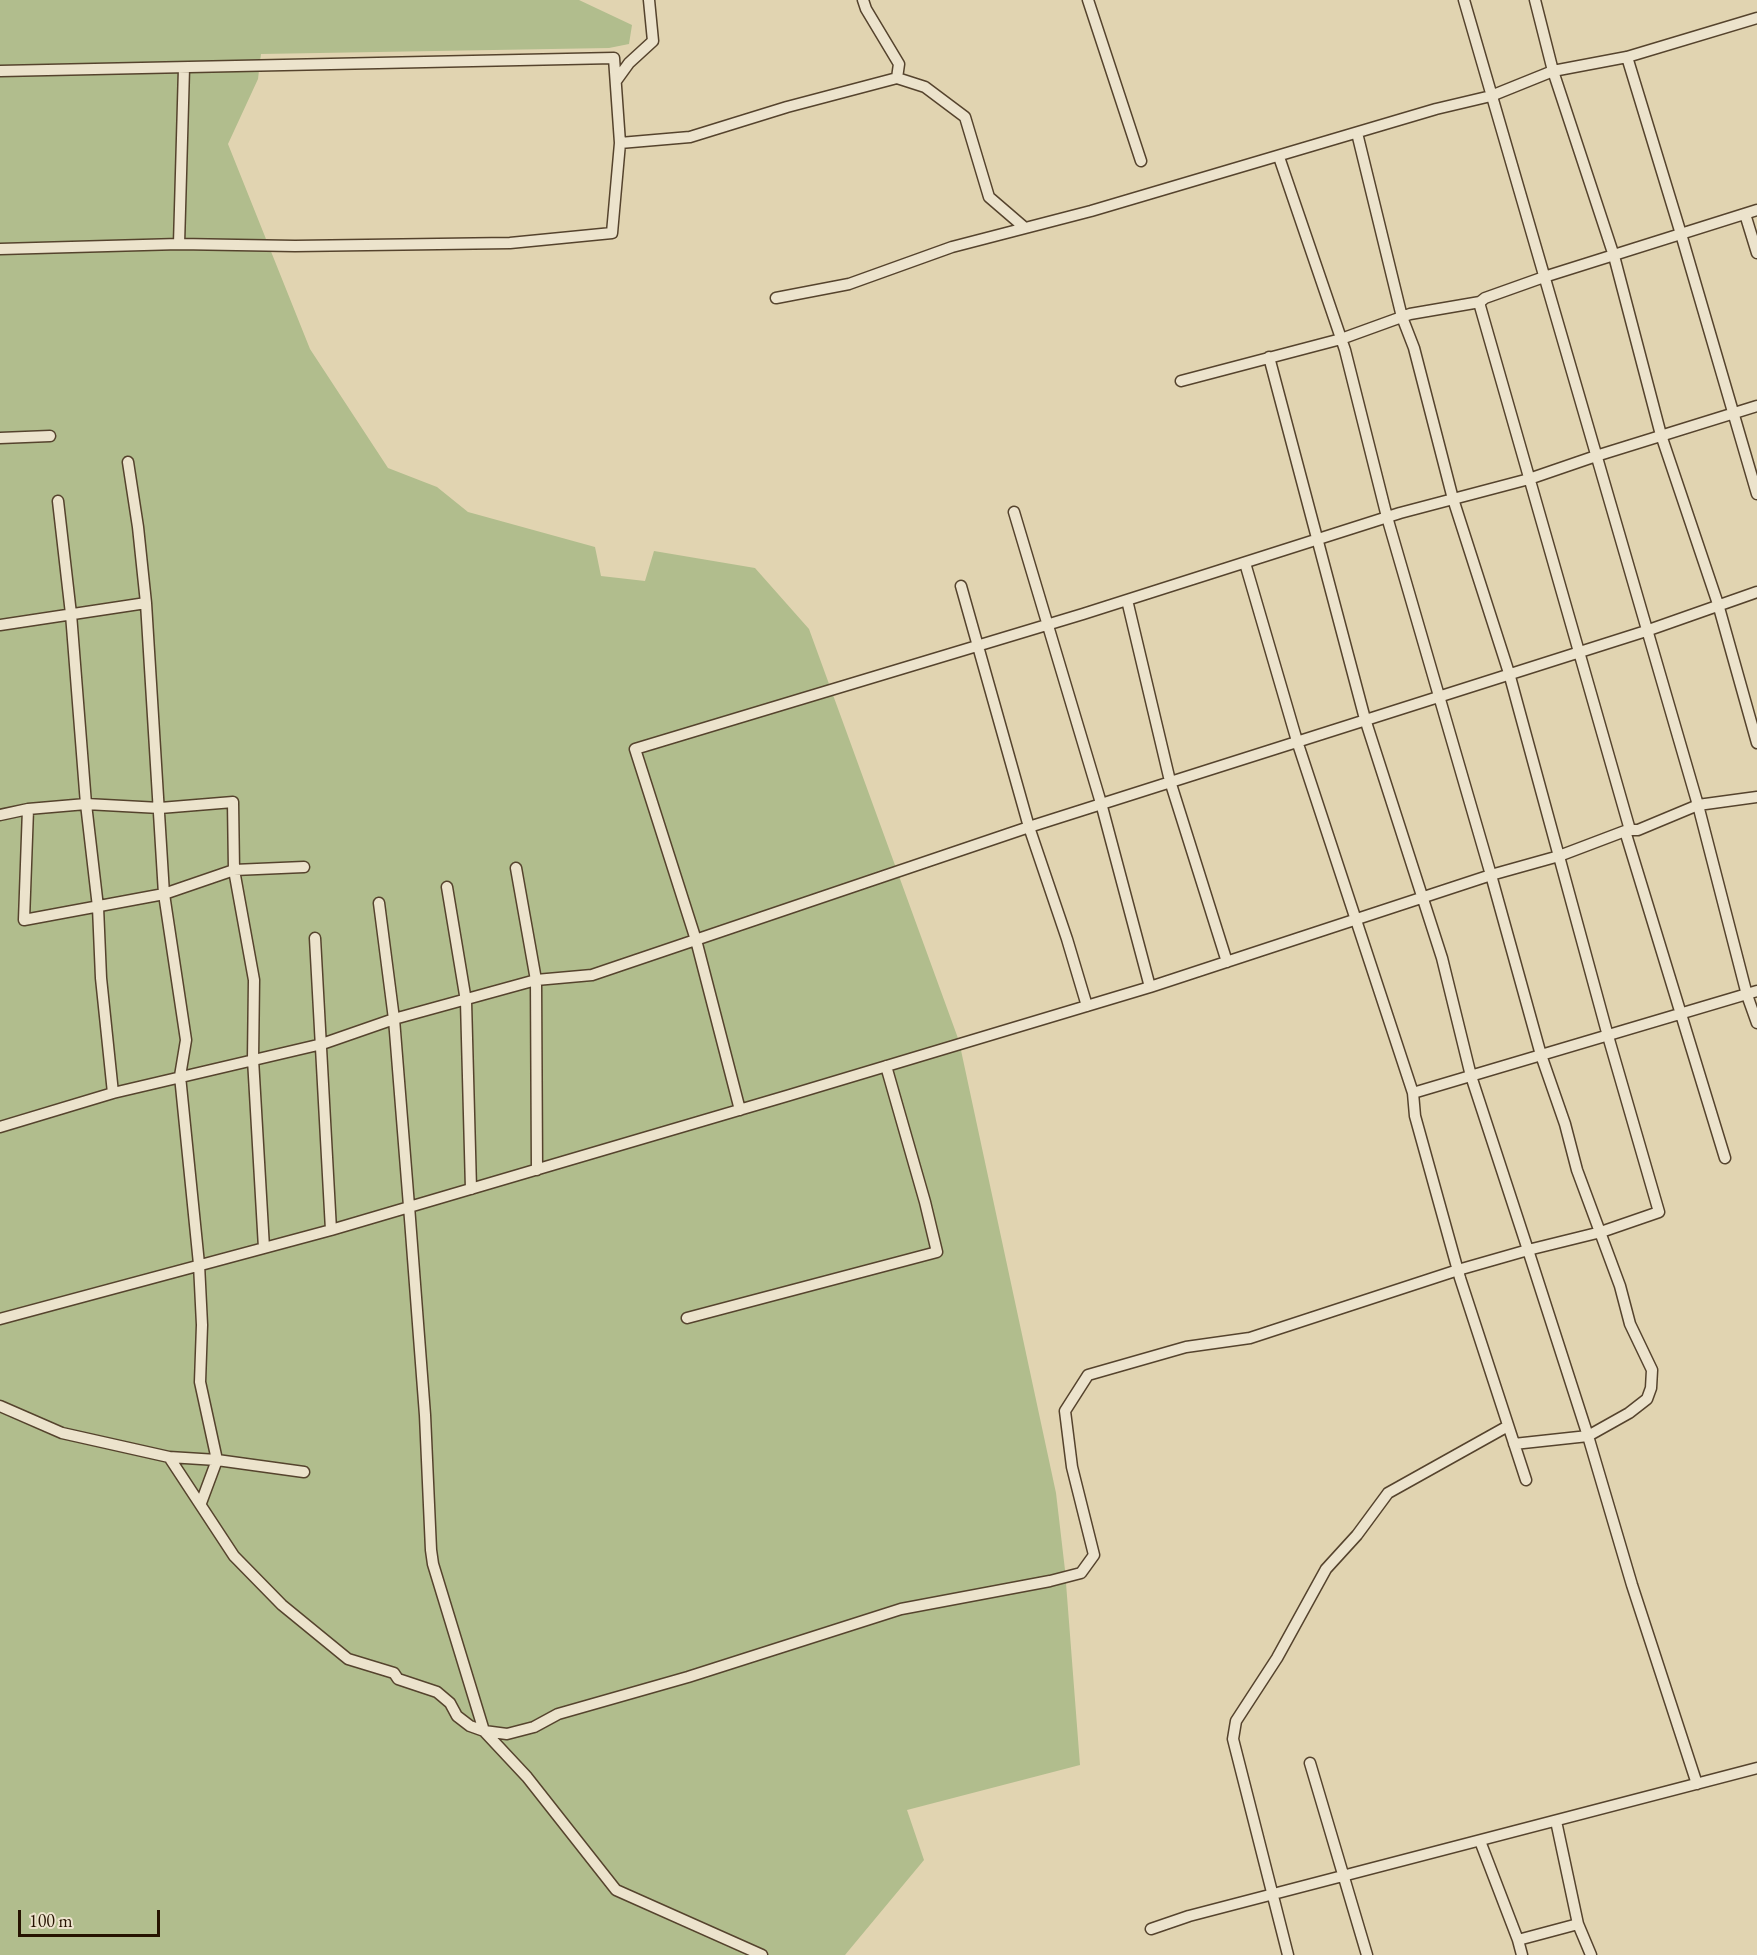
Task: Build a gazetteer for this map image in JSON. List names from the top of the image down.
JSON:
{
  "scale_bar": "100 m"
}
